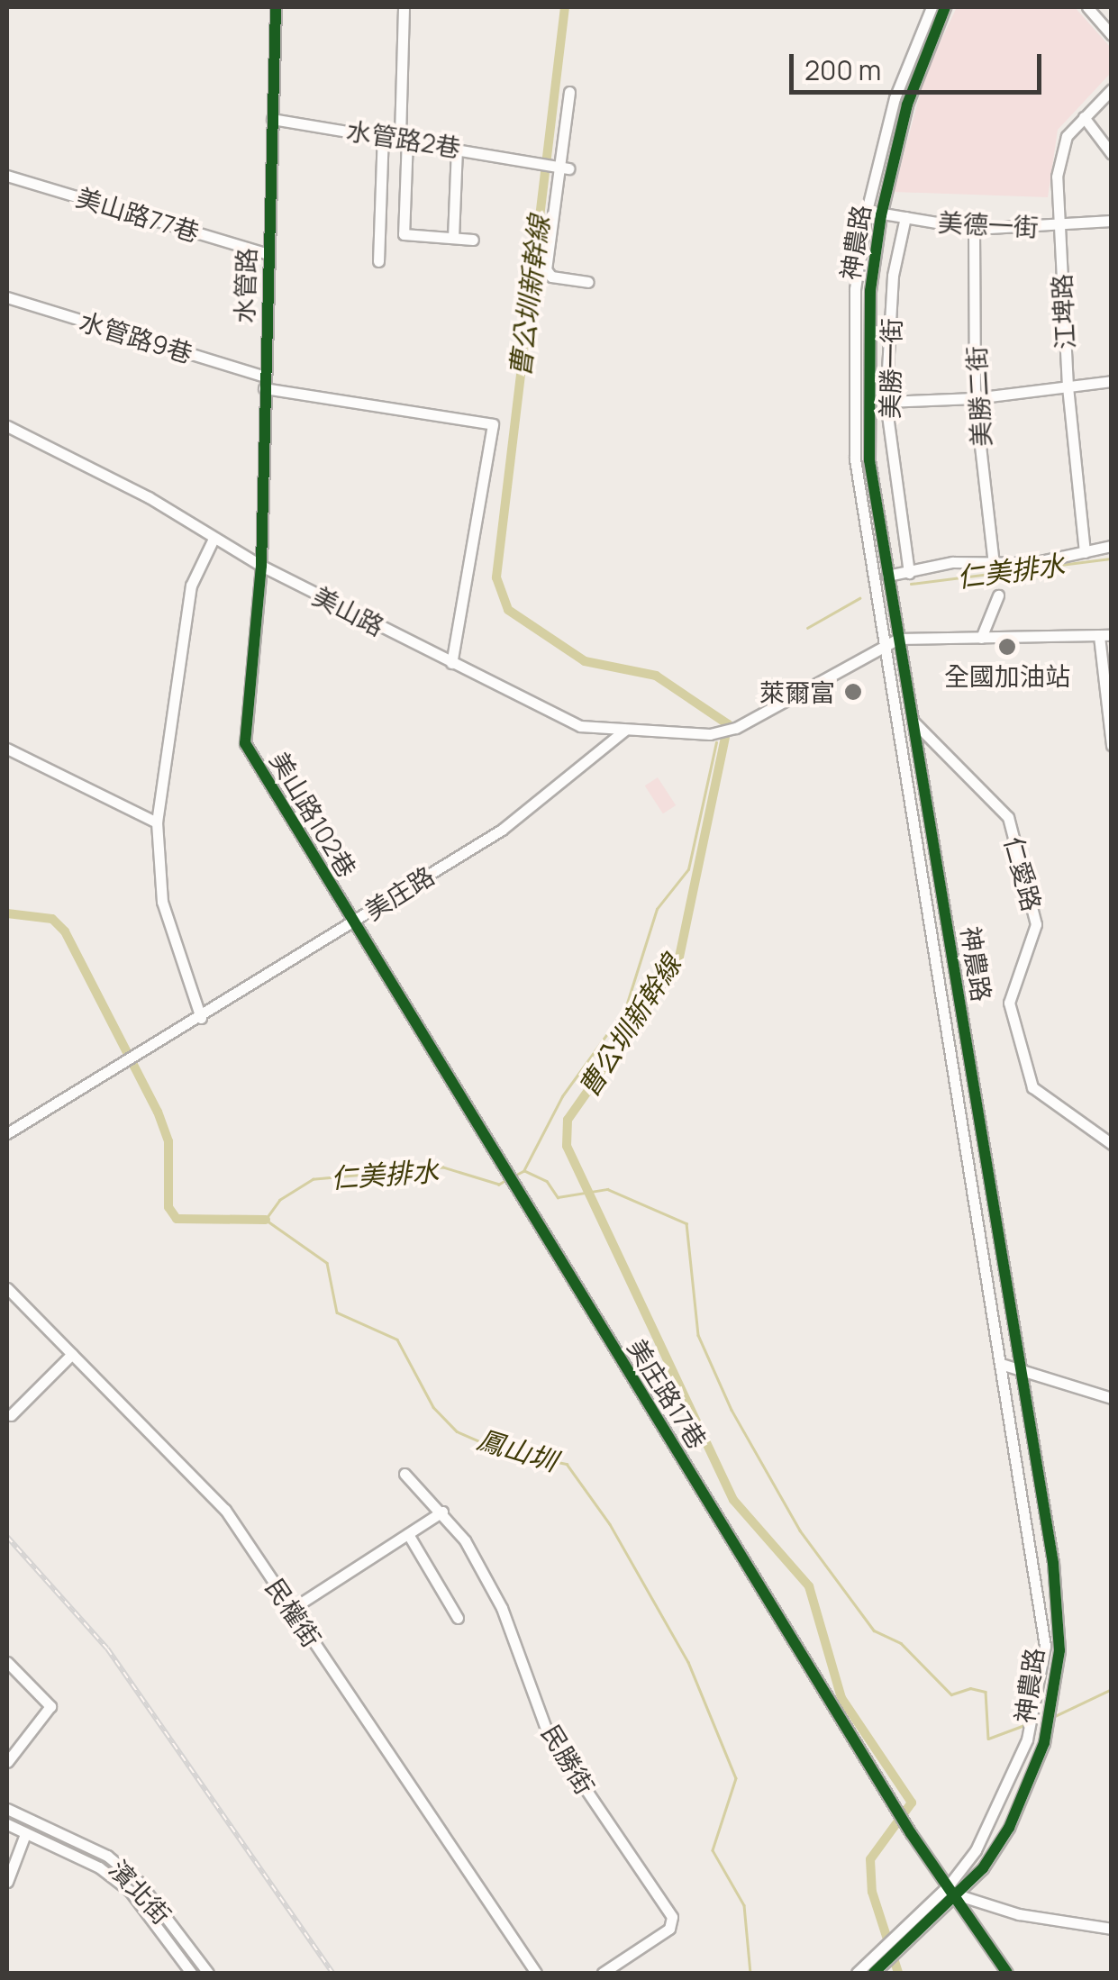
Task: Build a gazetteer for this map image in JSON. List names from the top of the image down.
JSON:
{
  "streets": {
    "street": [
      "水管路2巷",
      "美山路77巷",
      "美德一街",
      "神農路",
      "水管路",
      "江埤路",
      "水管路9巷",
      "美勝一街",
      "美勝二街",
      "美山路",
      "美山路102巷",
      "仁愛路",
      "美庄路",
      "美庄路17巷",
      "民權街",
      "民勝街",
      "濱北街"
    ]
  },
  "crossings": [
    ["水管路2巷", "水管路"],
    ["美山路77巷", "水管路"],
    ["美德一街", "神農路"],
    ["美德一街", "江埤路"],
    ["美德一街", "美勝一街"],
    ["美德一街", "美勝二街"],
    ["神農路", "美山路"],
    ["神農路", "仁愛路"],
    ["神農路", "美庄路17巷"],
    ["水管路", "水管路9巷"],
    ["水管路", "美山路"],
    ["水管路", "美山路102巷"],
    ["水管路9巷", "美山路"],
    ["美山路", "美山路102巷"],
    ["美山路", "美庄路"],
    ["美山路102巷", "美庄路"],
    ["美山路102巷", "美庄路17巷"],
    ["美庄路", "美庄路17巷"]
  ],
  "water": ["曹公圳新幹線", "仁美排水", "鳳山圳"],
  "places": ["全國加油站", "萊爾富"],
  "scale_bar": "200 m"
}
